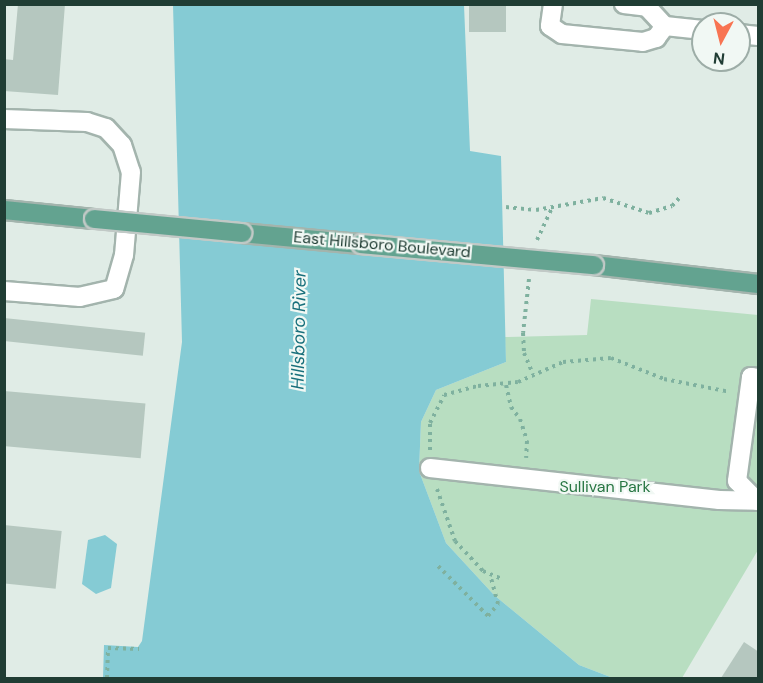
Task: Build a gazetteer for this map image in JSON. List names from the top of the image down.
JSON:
{
  "streets": {
    "main road": ["East Hillsboro Boulevard"]
  },
  "water": ["Hillsboro River"],
  "parks": ["Sullivan Park"],
  "north": "bottom"
}
